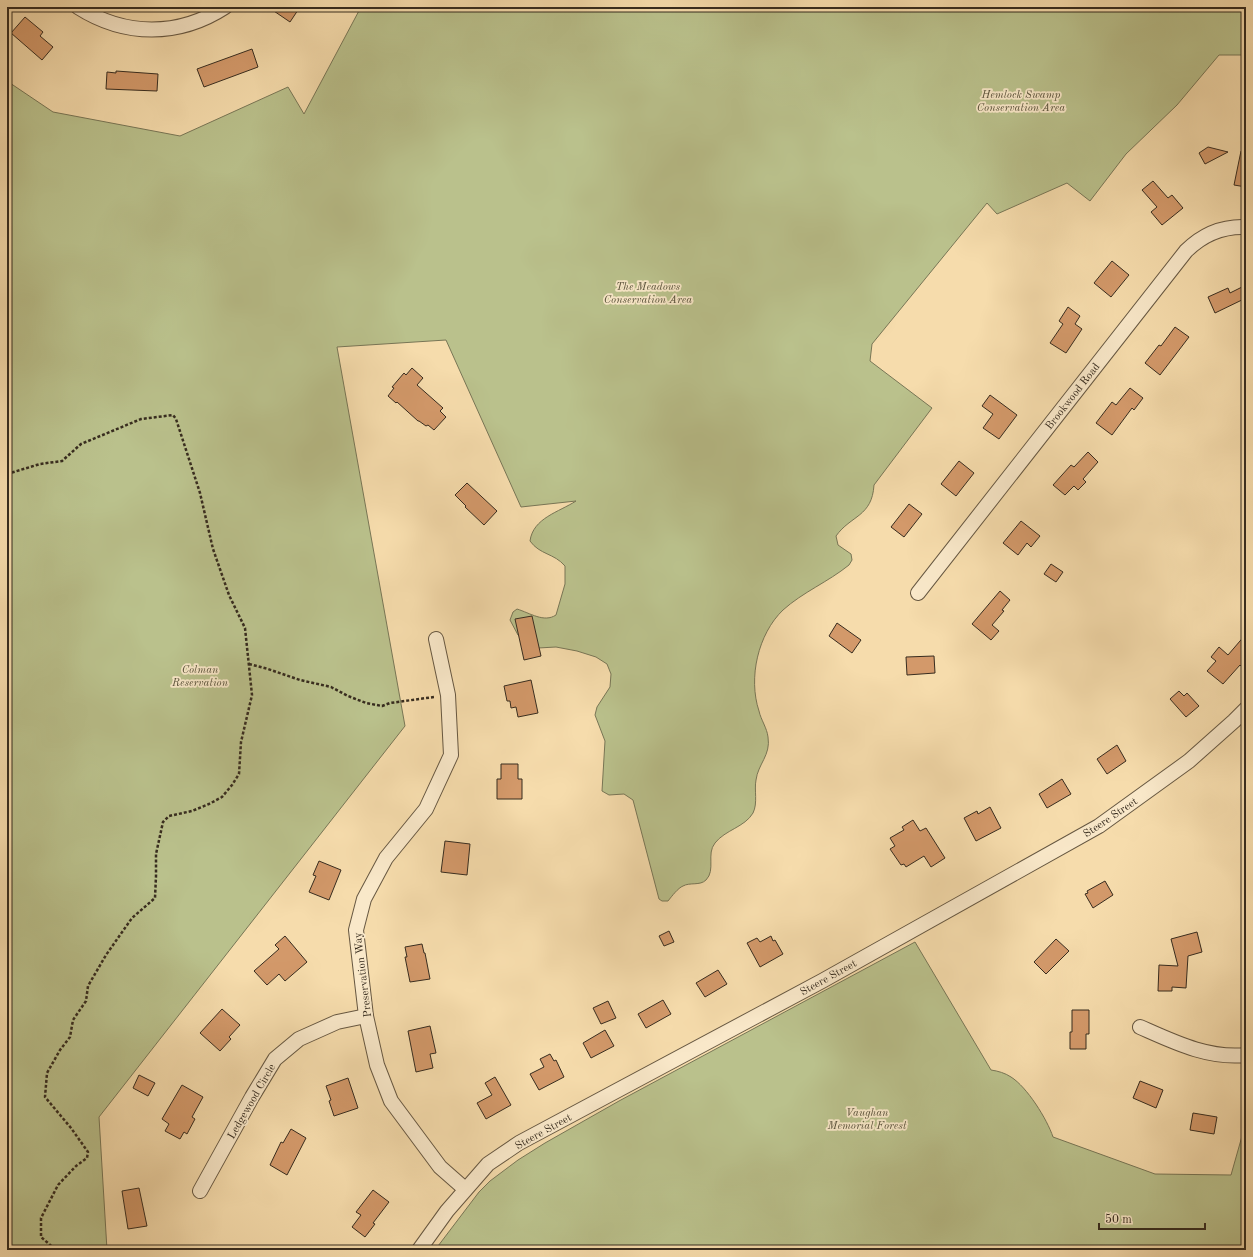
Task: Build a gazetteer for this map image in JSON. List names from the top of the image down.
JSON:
{
  "streets": {
    "street": [
      "Brookwood Road",
      "Steere Street",
      "Preservation Way",
      "Ledgewood Circle"
    ]
  },
  "crossings": [
    ["Steere Street", "Preservation Way"],
    ["Preservation Way", "Ledgewood Circle"]
  ],
  "parks": [
    "Hemlock Swamp Conservation Area",
    "The Meadows Conservation Area",
    "Colman Reservation",
    "Vaughan Memorial Forest"
  ],
  "scale_bar": "50 m"
}
